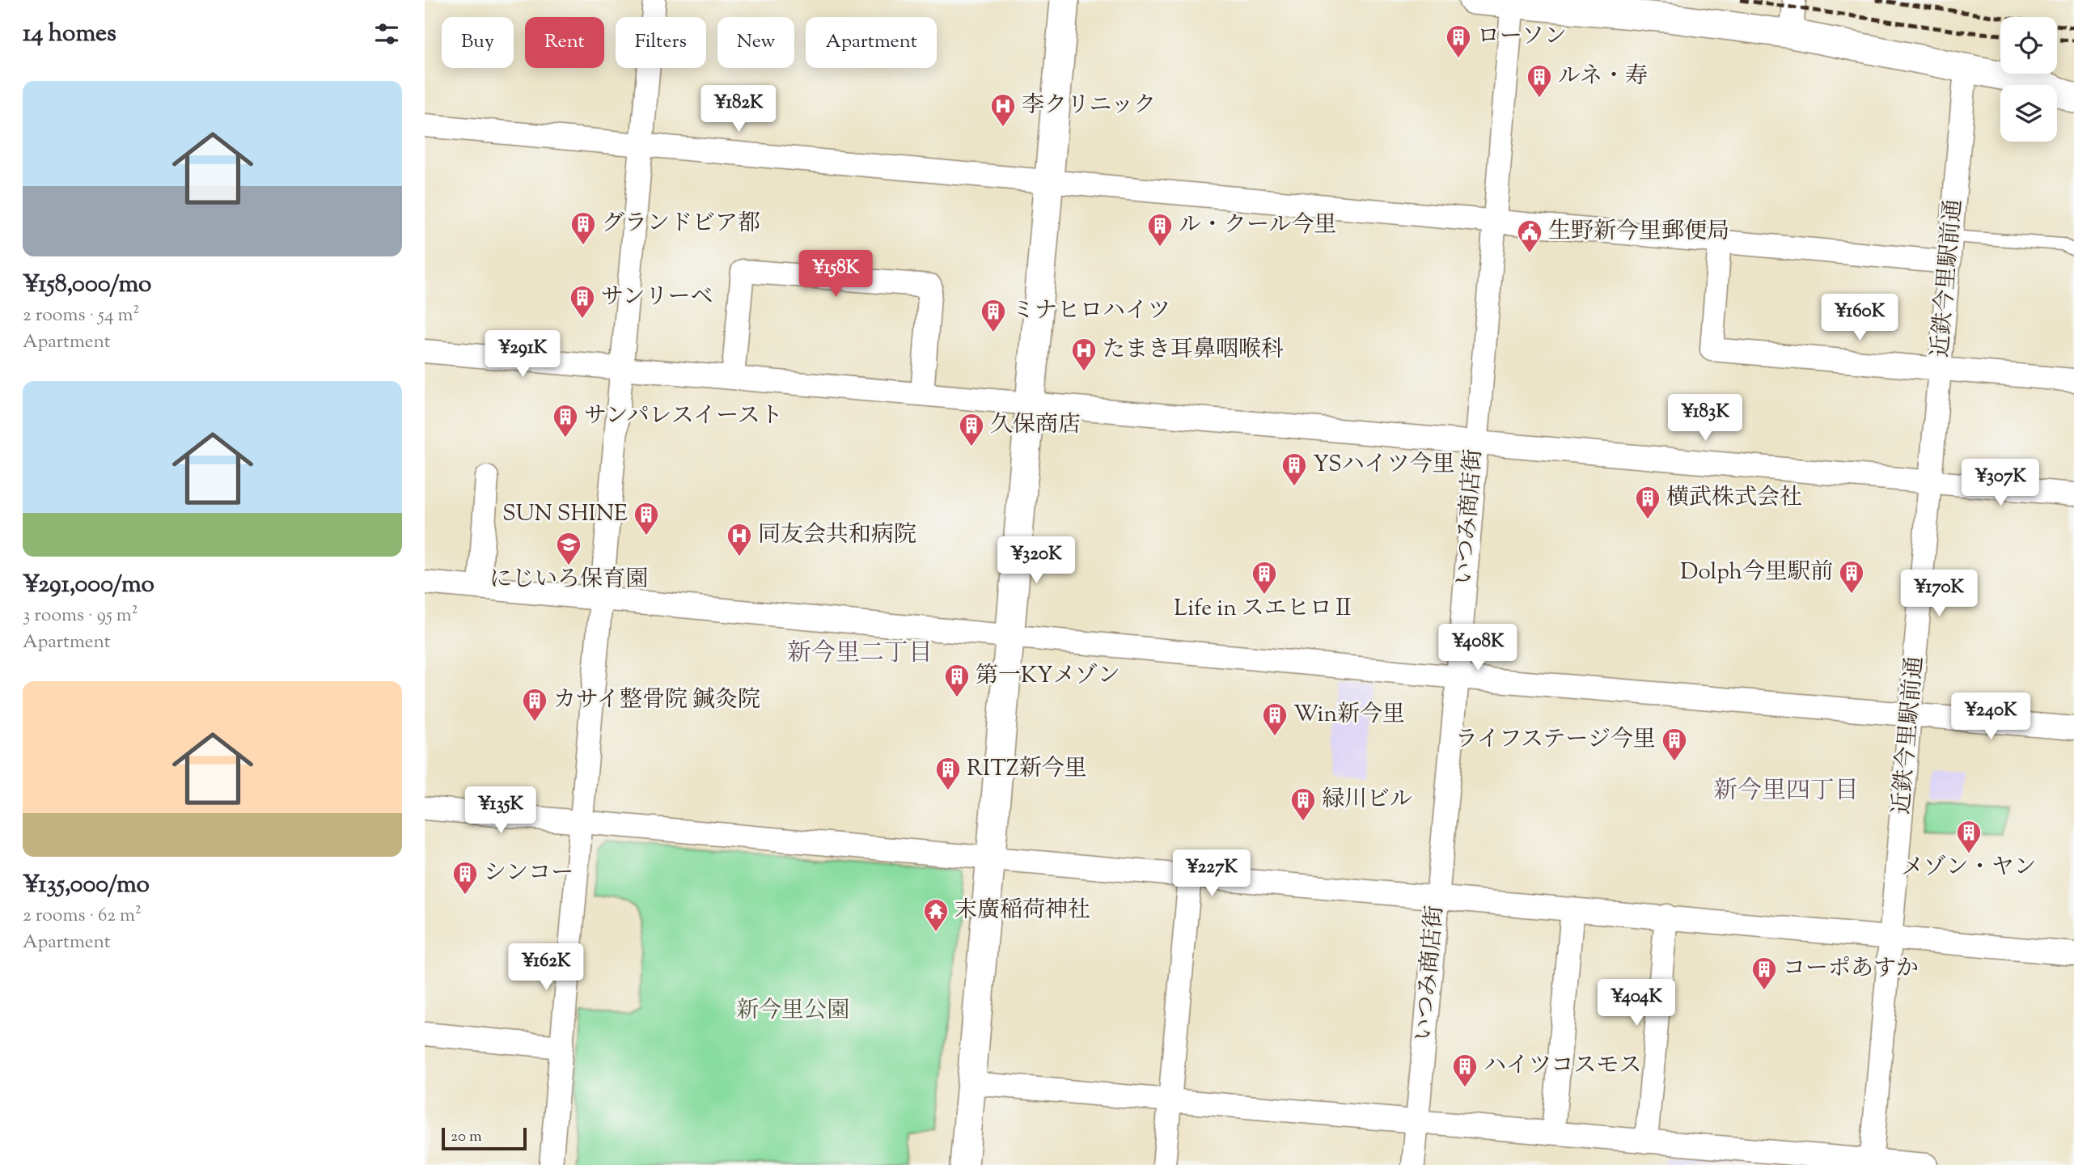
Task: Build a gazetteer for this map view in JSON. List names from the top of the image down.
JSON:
{
  "streets": {
    "street": ["近鉄今里駅前通", "いつみ商店街"]
  },
  "districts": ["新今里二丁目", "新今里四丁目"],
  "parks": ["新今里公園"],
  "places": {
    "building": [
      "ローソン",
      "ルネ・寿",
      "グランドビア都",
      "ル・クール今里",
      "サンリーベ",
      "ミナヒロハイツ",
      "サンパレスイースト",
      "久保商店",
      "YSハイツ今里",
      "横武株式会社",
      "SUN SHINE",
      "Dolph今里駅前",
      "Life in スエヒロⅡ",
      "第一KYメゾン",
      "カサイ整骨院 鍼灸院",
      "Win新今里",
      "ライフステージ今里",
      "RITZ新今里",
      "緑川ビル",
      "メゾン・ヤン",
      "シンコー",
      "コーポあすか",
      "ハイツコスモス"
    ],
    "hospital": ["李クリニック", "たまき耳鼻咽喉科", "同友会共和病院"],
    "public building": ["生野新今里郵便局"],
    "school or university": ["にじいろ保育園"],
    "temple": ["末廣稲荷神社"]
  },
  "scale_bar": "20 m",
  "page": {
    "heading": "14 homes",
    "chip": [
      "Buy",
      "Rent",
      "Filters",
      "New",
      "Apartment"
    ],
    "list": [
      {
        "name": "¥158,000/mo",
        "note": "2 rooms · 54 m² · Apartment"
      },
      {
        "name": "¥291,000/mo",
        "note": "3 rooms · 95 m² · Apartment"
      },
      {
        "name": "¥135,000/mo",
        "note": "2 rooms · 62 m² · Apartment"
      }
    ],
    "price": [
      "¥182K",
      "¥158K",
      "¥160K",
      "¥291K",
      "¥183K",
      "¥307K",
      "¥320K",
      "¥170K",
      "¥408K",
      "¥240K",
      "¥135K",
      "¥227K",
      "¥162K",
      "¥404K"
    ],
    "scale": "20 m"
  }
}
